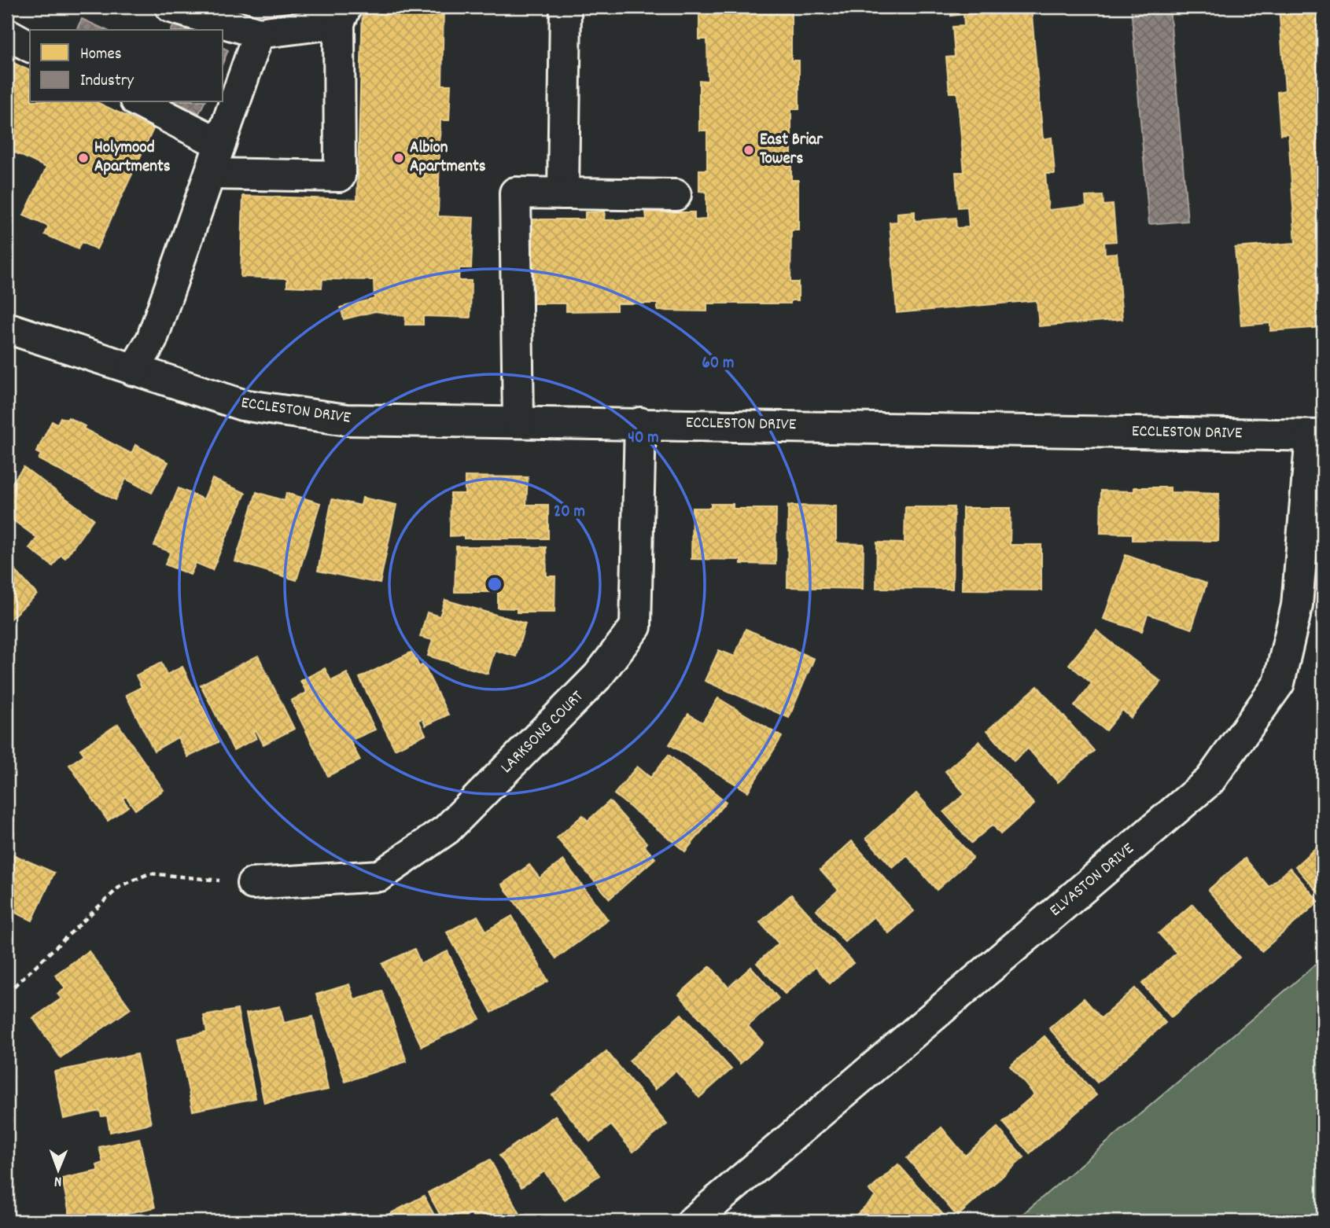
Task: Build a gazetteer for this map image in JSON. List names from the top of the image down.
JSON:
{
  "streets": {
    "street": ["ECCLESTON DRIVE", "LARKSONG COURT", "ELVASTON DRIVE"]
  },
  "crossings": [
    ["ECCLESTON DRIVE", "LARKSONG COURT"],
    ["ECCLESTON DRIVE", "ELVASTON DRIVE"]
  ],
  "places": ["East Briar Towers", "Holymood Apartments", "Albion Apartments"],
  "legend": ["Homes", "Industry"],
  "north": "bottom",
  "rings": ["60 m", "40 m", "20 m"]
}
